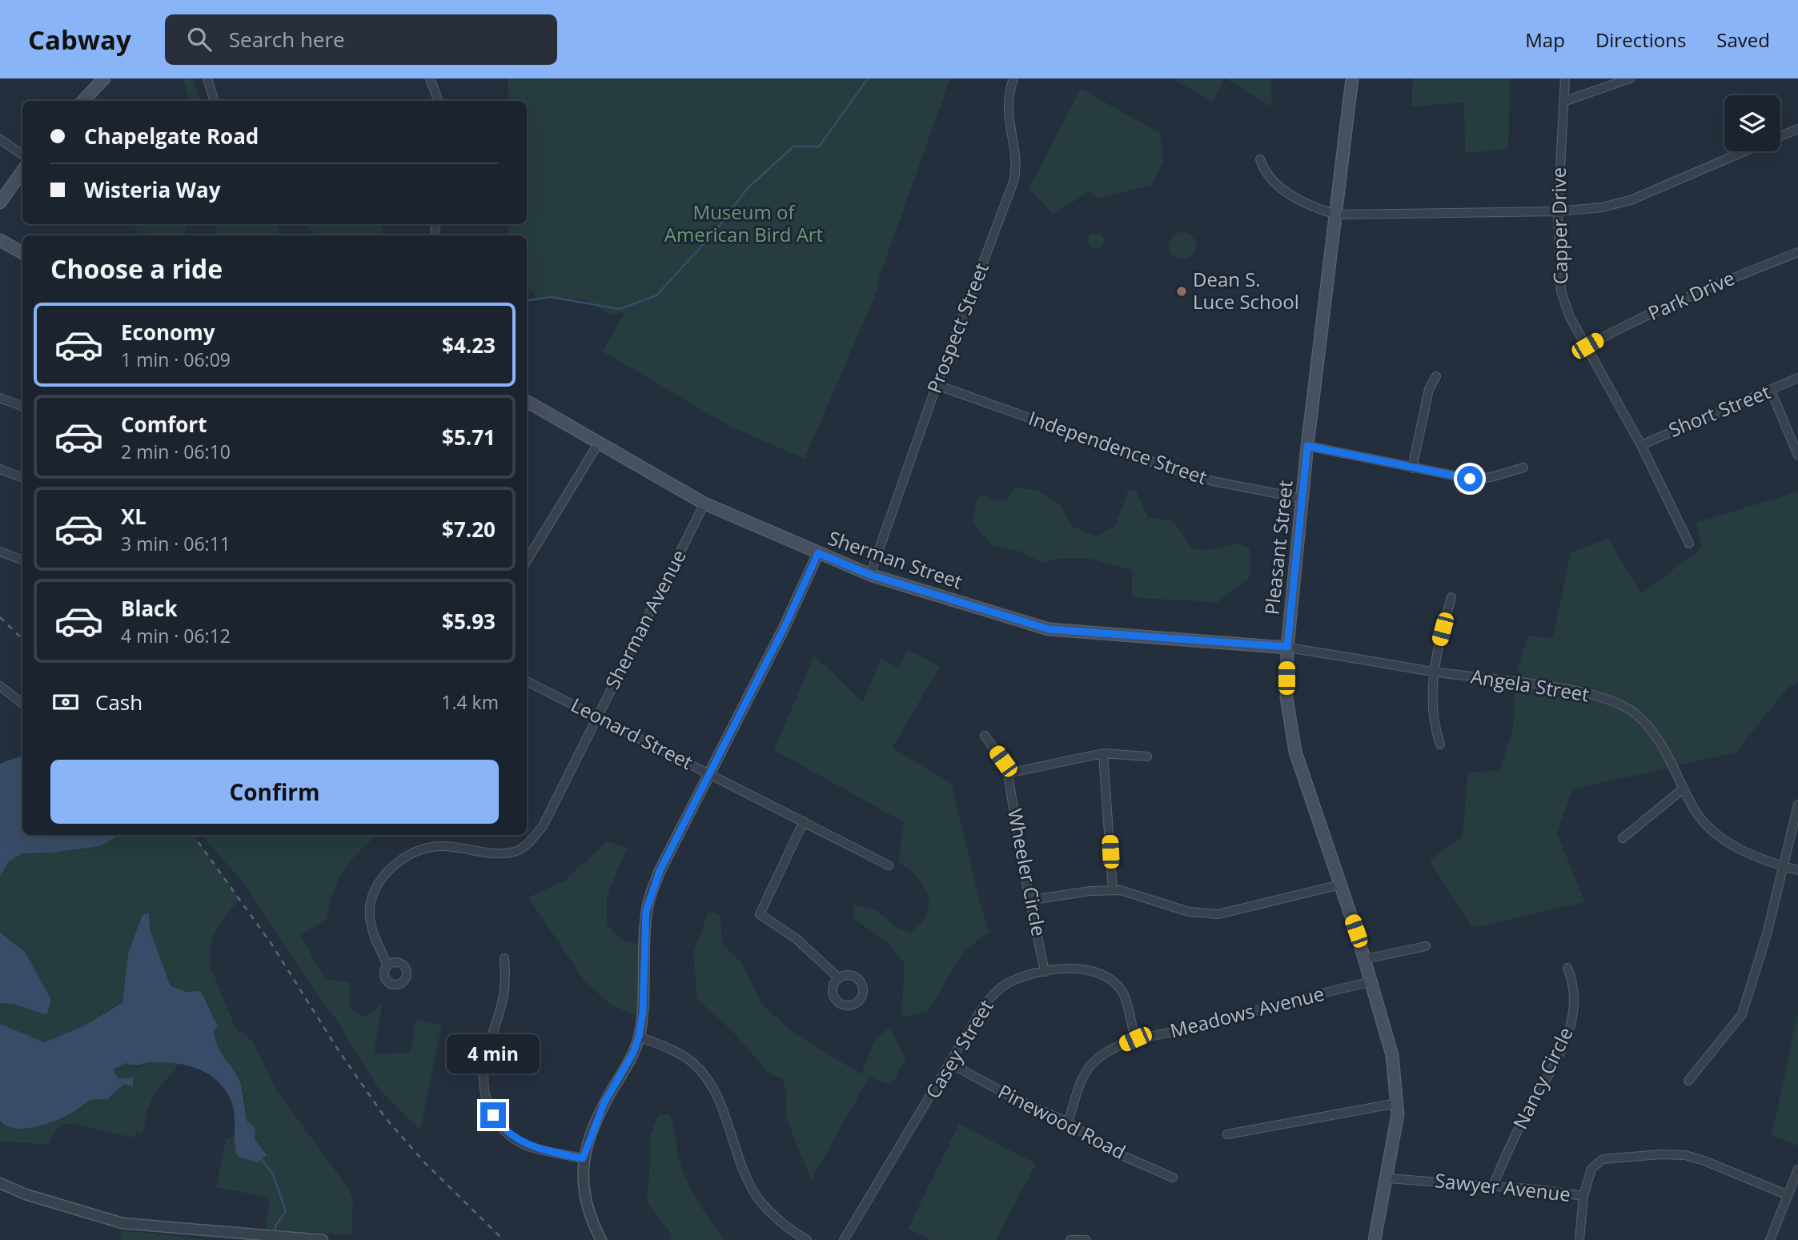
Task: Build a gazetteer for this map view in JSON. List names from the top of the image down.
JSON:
{
  "streets": {
    "main road": ["Pleasant Street", "Sherman Street"],
    "street": [
      "Capper Drive",
      "Park Drive",
      "Prospect Street",
      "Short Street",
      "Independence Street",
      "Sherman Avenue",
      "Angela Street",
      "Leonard Street",
      "Wheeler Circle",
      "Meadows Avenue",
      "Casey Street",
      "Nancy Circle",
      "Pinewood Road",
      "Sawyer Avenue"
    ]
  },
  "crossings": [
    ["Capper Drive", "Park Drive"],
    ["Capper Drive", "Short Street"],
    ["Prospect Street", "Independence Street"],
    ["Prospect Street", "Sherman Street"],
    ["Independence Street", "Pleasant Street"],
    ["Pleasant Street", "Sherman Street"],
    ["Pleasant Street", "Angela Street"],
    ["Pleasant Street", "Meadows Avenue"],
    ["Pleasant Street", "Sawyer Avenue"],
    ["Sherman Street", "Sherman Avenue"],
    ["Sherman Street", "Angela Street"],
    ["Sherman Avenue", "Leonard Street"],
    ["Wheeler Circle", "Casey Street"],
    ["Meadows Avenue", "Casey Street"],
    ["Meadows Avenue", "Pinewood Road"],
    ["Casey Street", "Pinewood Road"],
    ["Nancy Circle", "Sawyer Avenue"]
  ],
  "parks": ["Museum of American Bird Art"],
  "places": ["Dean S. Luce School"],
  "page": {
    "header": "Cabway",
    "search": "Search here",
    "nav": ["Map", "Directions", "Saved"],
    "banner": ["Chapelgate Road", "Wisteria Way"],
    "heading": "Choose a ride",
    "list": [
      {
        "name": "Economy",
        "note": "1 min · 06:09",
        "value": "$4.23"
      },
      {
        "name": "Comfort",
        "note": "2 min · 06:10",
        "value": "$5.71"
      },
      {
        "name": "XL",
        "note": "3 min · 06:11",
        "value": "$7.20"
      },
      {
        "name": "Black",
        "note": "4 min · 06:12",
        "value": "$5.93"
      }
    ],
    "pay": ["Cash", "1.4 km"],
    "buttons": "Confirm",
    "bubble": "4 min"
  }
}
